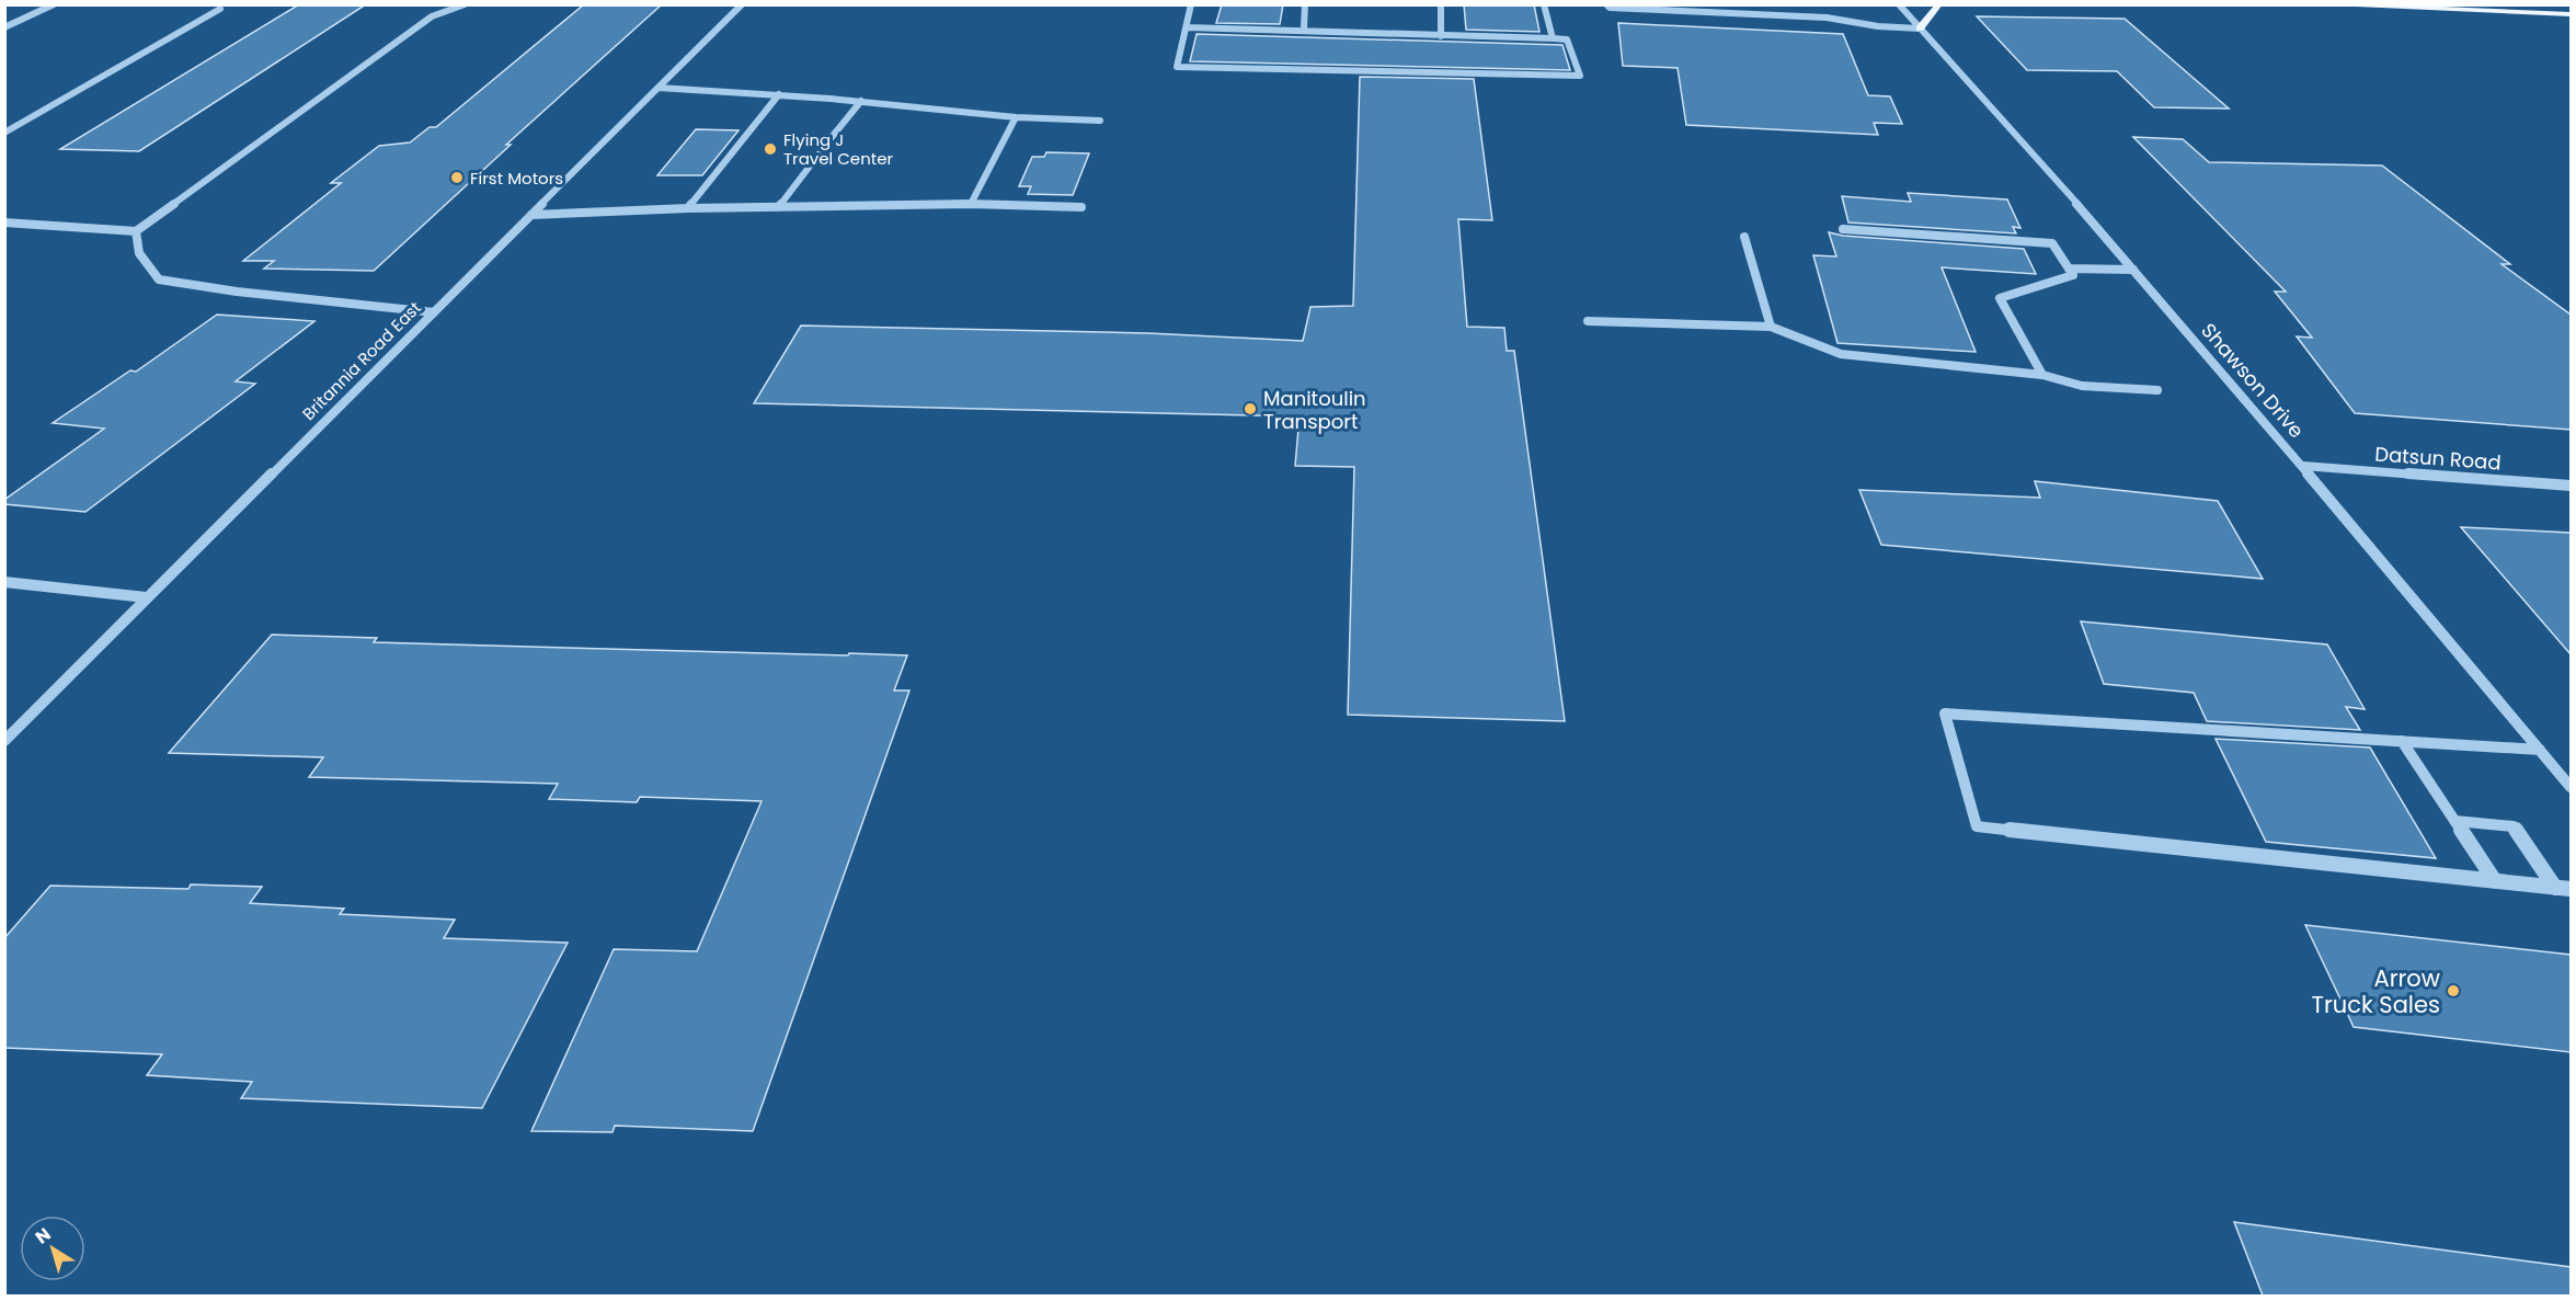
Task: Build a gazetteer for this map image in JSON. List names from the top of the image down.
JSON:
{
  "streets": {
    "street": ["Britannia Road East", "Shawson Drive", "Datsun Road"]
  },
  "crossings": [
    ["Shawson Drive", "Datsun Road"]
  ],
  "places": [
    "Flying J Travel Center",
    "First Motors",
    "Manitoulin Transport",
    "Arrow Truck Sales"
  ],
  "north": "top left"
}
